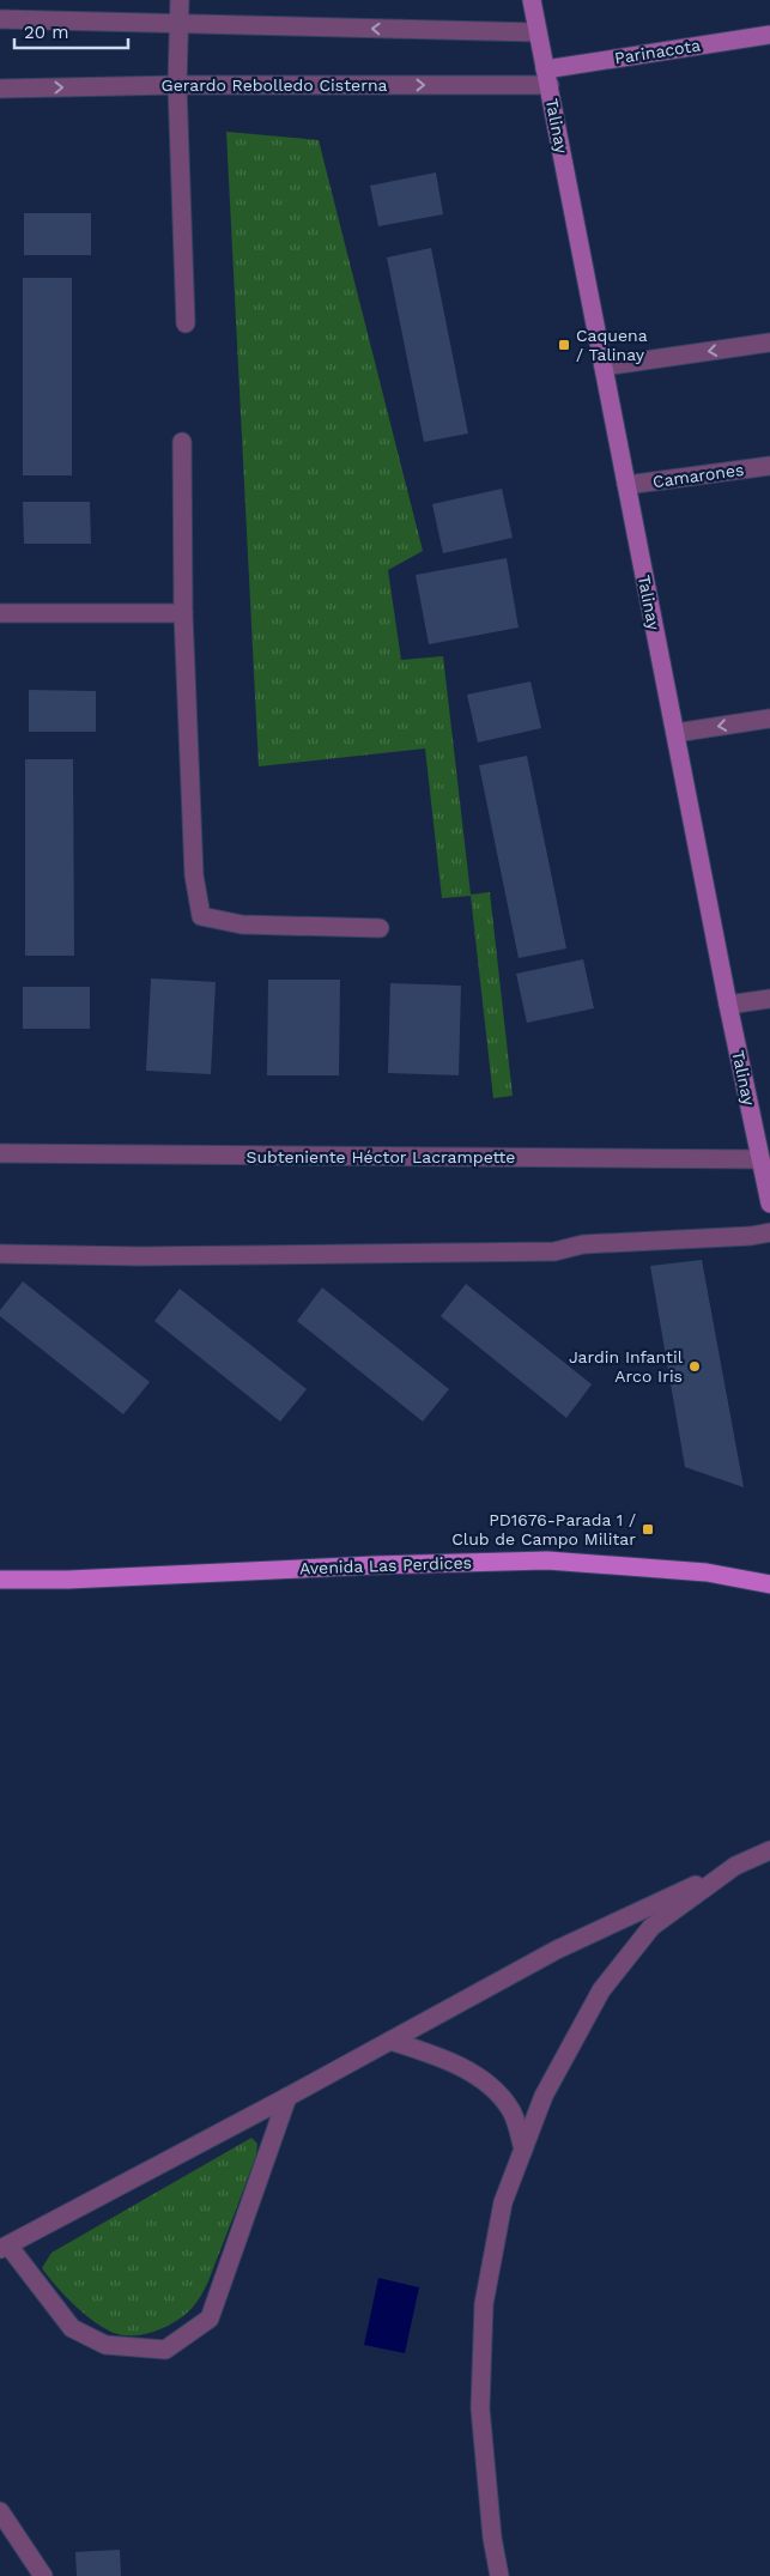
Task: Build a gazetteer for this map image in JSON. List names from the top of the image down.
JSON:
{
  "streets": {
    "main road": ["Avenida Las Perdices"],
    "street": [
      "Parinacota",
      "Gerardo Rebolledo Cisterna",
      "Talinay",
      "Camarones",
      "Subteniente Héctor Lacrampette"
    ]
  },
  "crossings": [
    ["Parinacota", "Gerardo Rebolledo Cisterna"],
    ["Parinacota", "Talinay"],
    ["Gerardo Rebolledo Cisterna", "Talinay"],
    ["Talinay", "Camarones"],
    ["Talinay", "Subteniente Héctor Lacrampette"]
  ],
  "places": {
    "transit": ["Caquena / Talinay", "PD1676-Parada 1 / Club de Campo Militar"],
    "other": ["Jardin Infantil Arco Iris"]
  },
  "scale_bar": "20 m"
}
